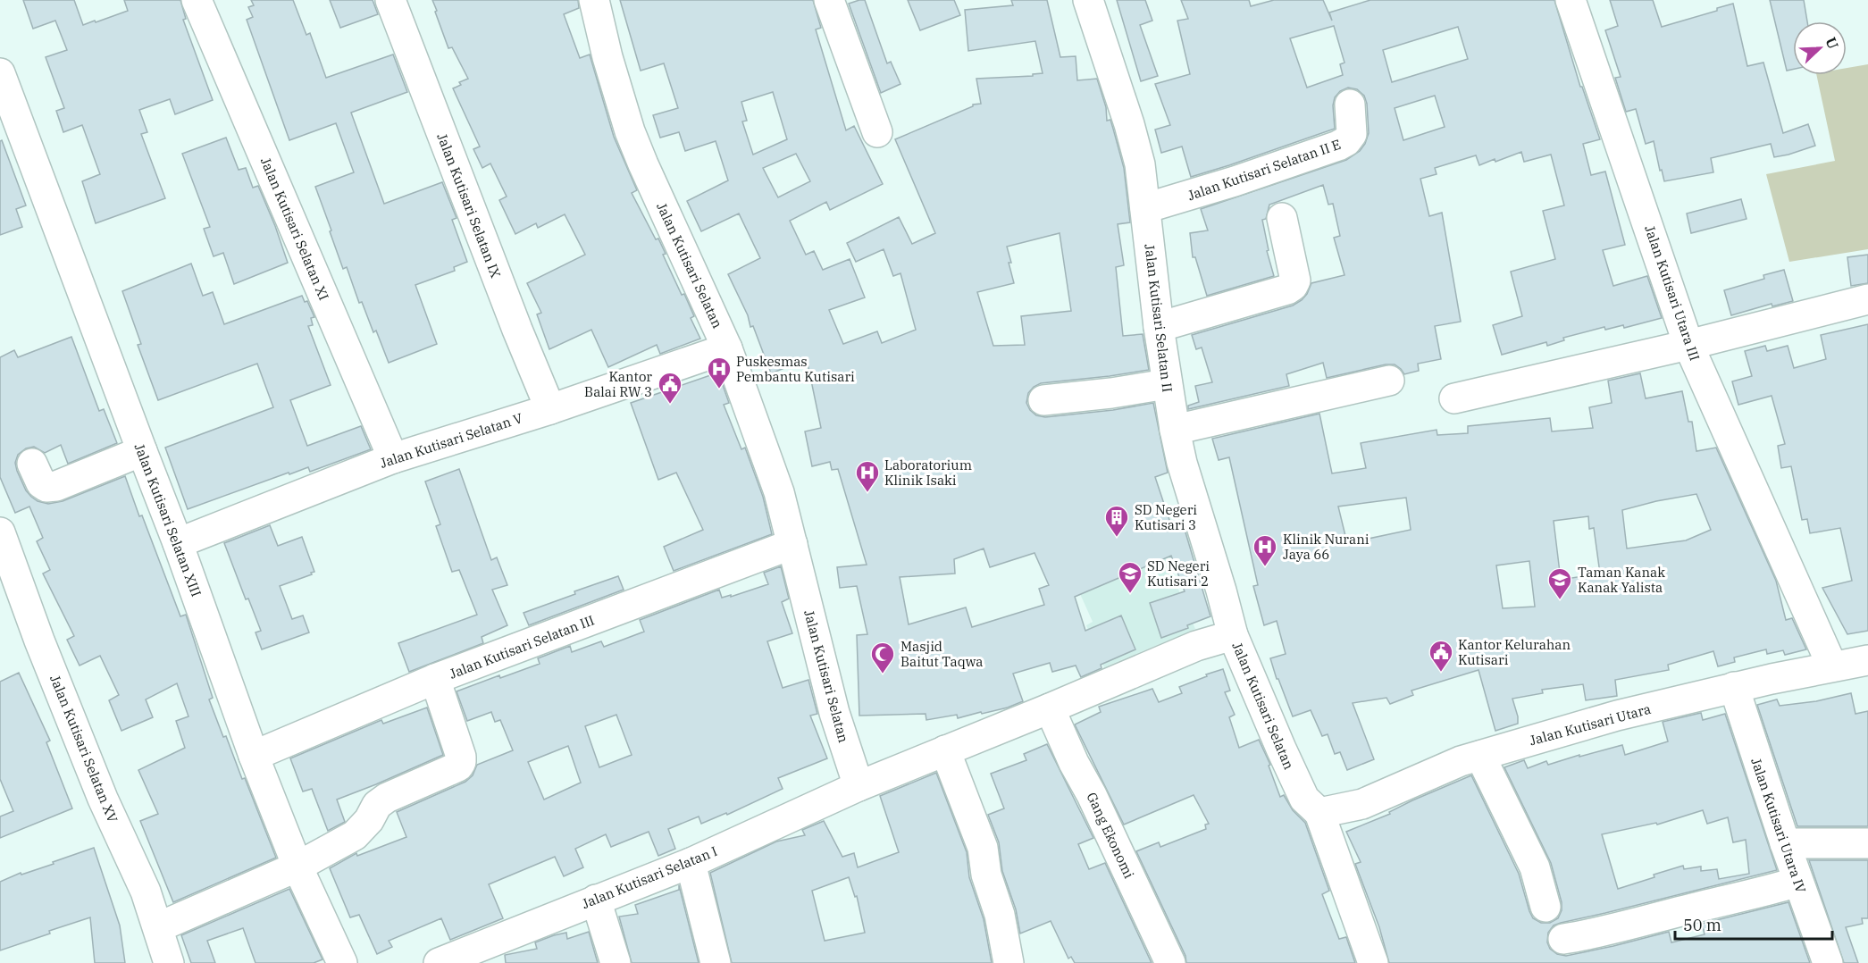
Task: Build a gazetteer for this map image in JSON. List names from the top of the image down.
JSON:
{
  "streets": {
    "street": [
      "Jalan Kutisari Selatan II E",
      "Jalan Kutisari Selatan IX",
      "Jalan Kutisari Selatan XI",
      "Jalan Kutisari Selatan",
      "Jalan Kutisari Utara III",
      "Jalan Kutisari Selatan II",
      "Jalan Kutisari Selatan V",
      "Jalan Kutisari Selatan XIII",
      "Jalan Kutisari Selatan III",
      "Jalan Kutisari Utara",
      "Jalan Kutisari Selatan XV",
      "Jalan Kutisari Utara IV",
      "Gang Ekonomi",
      "Jalan Kutisari Selatan I"
    ]
  },
  "crossings": [
    ["Jalan Kutisari Selatan II E", "Jalan Kutisari Selatan II"],
    ["Jalan Kutisari Selatan IX", "Jalan Kutisari Selatan V"],
    ["Jalan Kutisari Selatan XI", "Jalan Kutisari Selatan V"],
    ["Jalan Kutisari Selatan", "Jalan Kutisari Selatan II"],
    ["Jalan Kutisari Selatan", "Jalan Kutisari Selatan V"],
    ["Jalan Kutisari Selatan", "Jalan Kutisari Selatan III"],
    ["Jalan Kutisari Selatan", "Jalan Kutisari Utara"],
    ["Jalan Kutisari Selatan", "Gang Ekonomi"],
    ["Jalan Kutisari Selatan", "Jalan Kutisari Selatan I"],
    ["Jalan Kutisari Utara III", "Jalan Kutisari Utara"],
    ["Jalan Kutisari Selatan V", "Jalan Kutisari Selatan XIII"],
    ["Jalan Kutisari Selatan XIII", "Jalan Kutisari Selatan III"],
    ["Jalan Kutisari Utara", "Jalan Kutisari Utara IV"]
  ],
  "places": {
    "hospital": ["Puskesmas Pembantu Kutisari", "Laboratorium Klinik Isaki", "Klinik Nurani Jaya 66"],
    "public building": ["Kantor Balai RW 3", "Kantor Kelurahan Kutisari"],
    "building": ["SD Negeri Kutisari 3"],
    "school or university": ["SD Negeri Kutisari 2", "Taman Kanak Kanak Yalista"],
    "mosque": ["Masjid Baitut Taqwa"]
  },
  "scale_bar": "50 m",
  "north": "top right"
}
